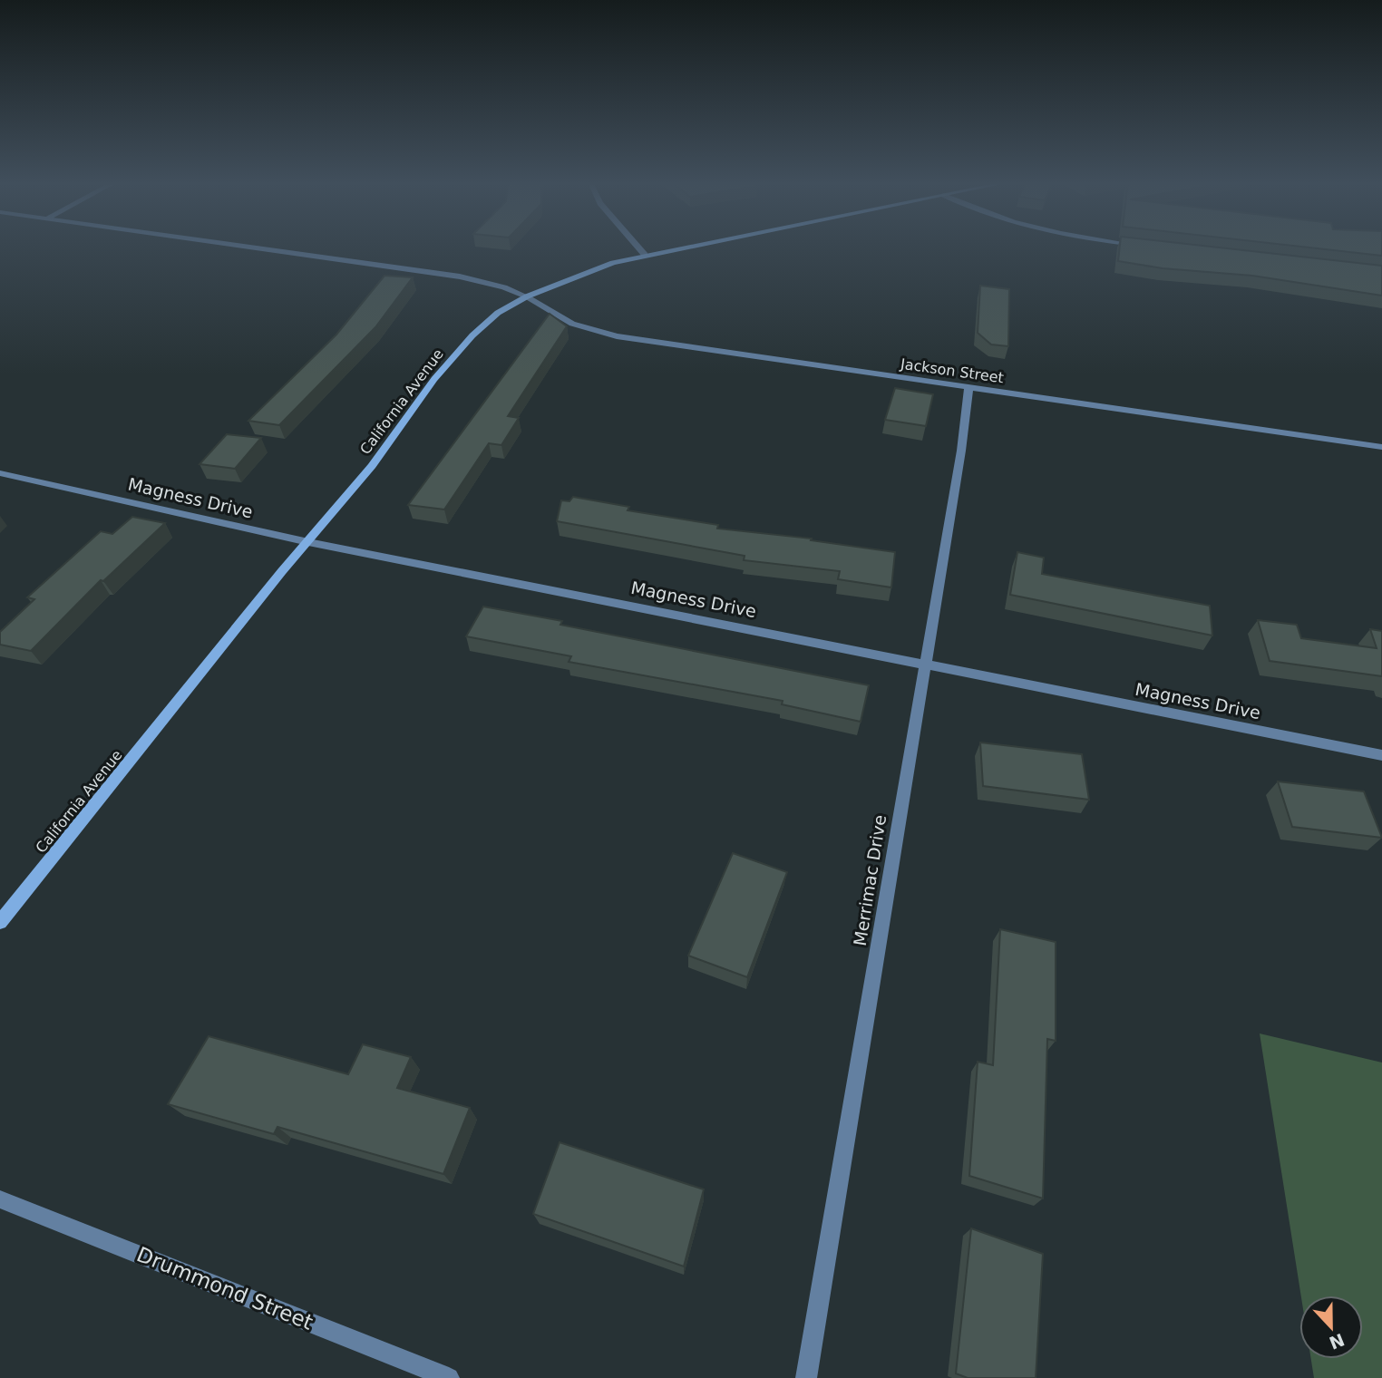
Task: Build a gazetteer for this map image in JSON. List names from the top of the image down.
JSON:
{
  "streets": {
    "main road": ["California Avenue"],
    "street": [
      "Jackson Street",
      "Magness Drive",
      "Merrimac Drive",
      "Drummond Street"
    ]
  },
  "crossings": [
    ["Jackson Street", "California Avenue"],
    ["Jackson Street", "Merrimac Drive"],
    ["California Avenue", "Magness Drive"],
    ["Magness Drive", "Merrimac Drive"]
  ],
  "north": "bottom"
}
